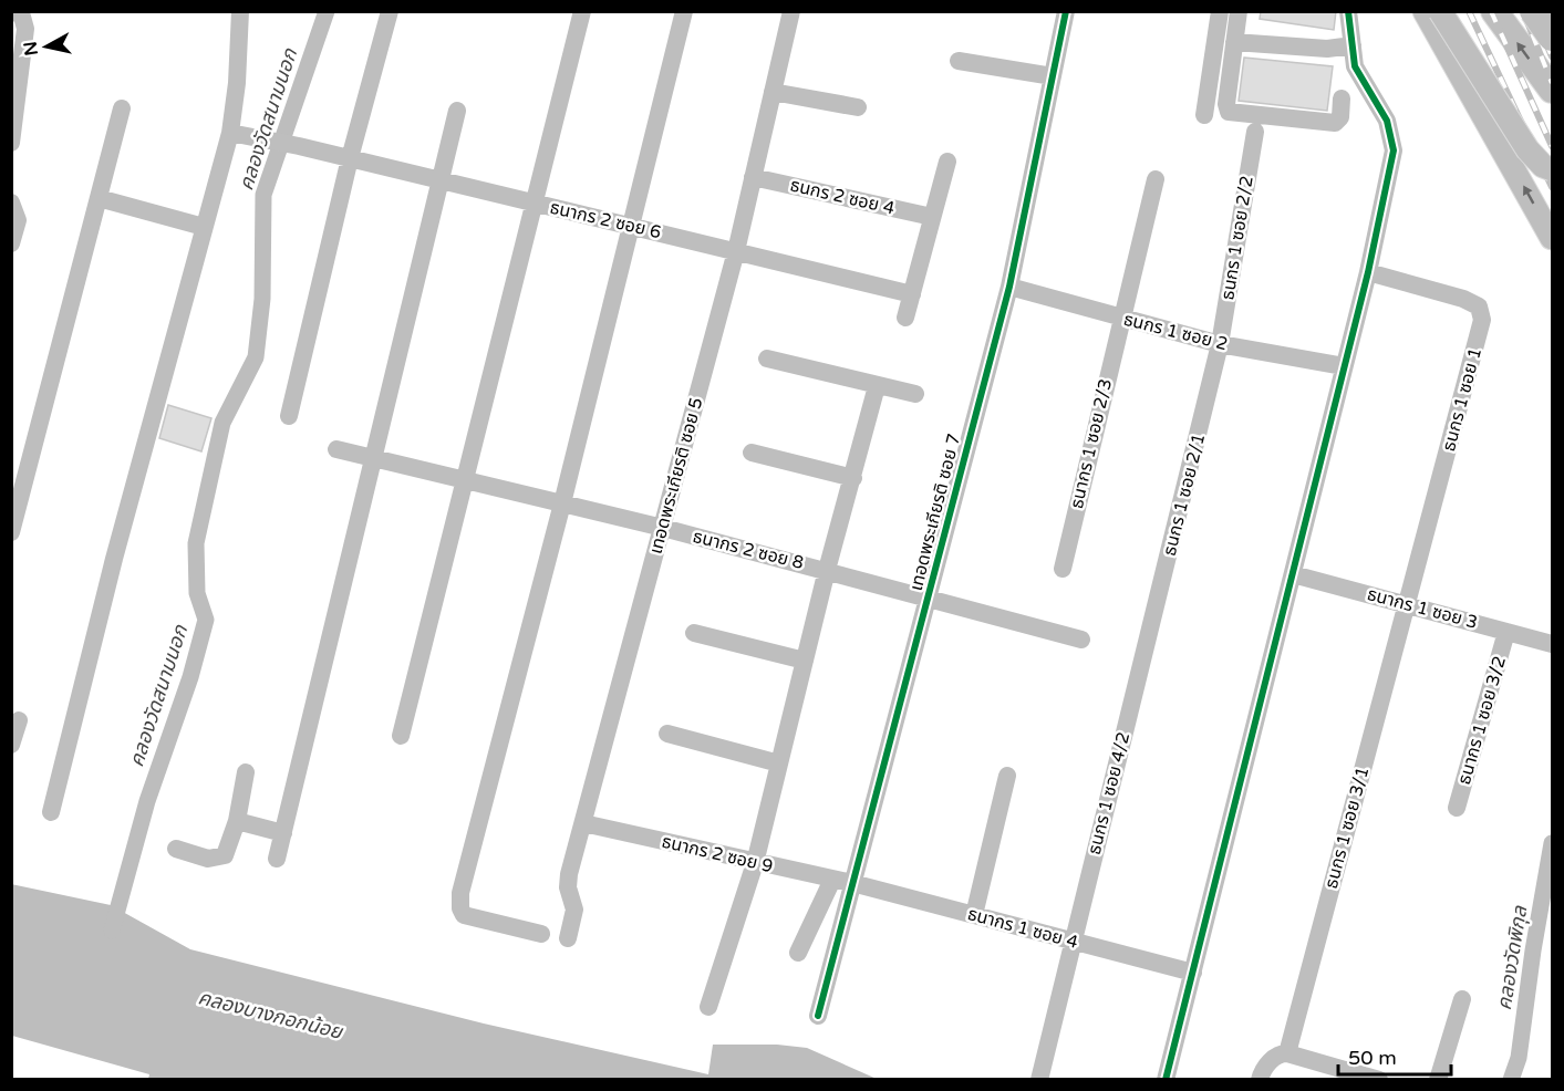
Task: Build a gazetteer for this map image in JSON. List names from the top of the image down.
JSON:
{
  "streets": {
    "street": [
      "ธนกร 2 ซอย 4",
      "ธนากร 2 ซอย 6",
      "ธนกร 1 ซอย 2/2",
      "ธนกร 1 ซอย 2",
      "ธนกร 1 ซอย 1",
      "ธนากร 1 ซอย 2/3",
      "เทอดพระเกียรติ ซอย 5",
      "ธนกร 1 ซอย 2/1",
      "เทอดพระเกียรติ ซอย 7",
      "ธนากร 2 ซอย 8",
      "ธนากร 1 ซอย 3",
      "ธนากร 1 ซอย 3/2",
      "ธนกร 1 ซอย 4/2",
      "ธนกร 1 ซอย 3/1",
      "ธนากร 2 ซอย 9",
      "ธนากร 1 ซอย 4"
    ]
  },
  "crossings": [
    ["ธนกร 2 ซอย 4", "เทอดพระเกียรติ ซอย 5"],
    ["ธนากร 2 ซอย 6", "เทอดพระเกียรติ ซอย 5"],
    ["ธนกร 1 ซอย 2/2", "ธนกร 1 ซอย 2"],
    ["ธนกร 1 ซอย 2/2", "ธนกร 1 ซอย 2/1"],
    ["ธนกร 1 ซอย 2", "ธนากร 1 ซอย 2/3"],
    ["ธนกร 1 ซอย 2", "ธนกร 1 ซอย 2/1"],
    ["ธนกร 1 ซอย 2", "เทอดพระเกียรติ ซอย 7"],
    ["ธนกร 1 ซอย 1", "ธนากร 1 ซอย 3"],
    ["ธนกร 1 ซอย 1", "ธนกร 1 ซอย 3/1"],
    ["เทอดพระเกียรติ ซอย 5", "ธนากร 2 ซอย 8"],
    ["เทอดพระเกียรติ ซอย 5", "ธนากร 2 ซอย 9"],
    ["ธนกร 1 ซอย 2/1", "ธนกร 1 ซอย 4/2"],
    ["เทอดพระเกียรติ ซอย 7", "ธนากร 2 ซอย 8"],
    ["เทอดพระเกียรติ ซอย 7", "ธนากร 2 ซอย 9"],
    ["เทอดพระเกียรติ ซอย 7", "ธนากร 1 ซอย 4"],
    ["ธนากร 1 ซอย 3", "ธนากร 1 ซอย 3/2"],
    ["ธนากร 1 ซอย 3", "ธนกร 1 ซอย 3/1"],
    ["ธนกร 1 ซอย 4/2", "ธนากร 1 ซอย 4"],
    ["ธนากร 2 ซอย 9", "ธนากร 1 ซอย 4"]
  ],
  "water": ["คลองวัดสนามนอก", "คลองวัดพิกุล", "คลองบางกอกน้อย"],
  "scale_bar": "50 m",
  "north": "left"
}
